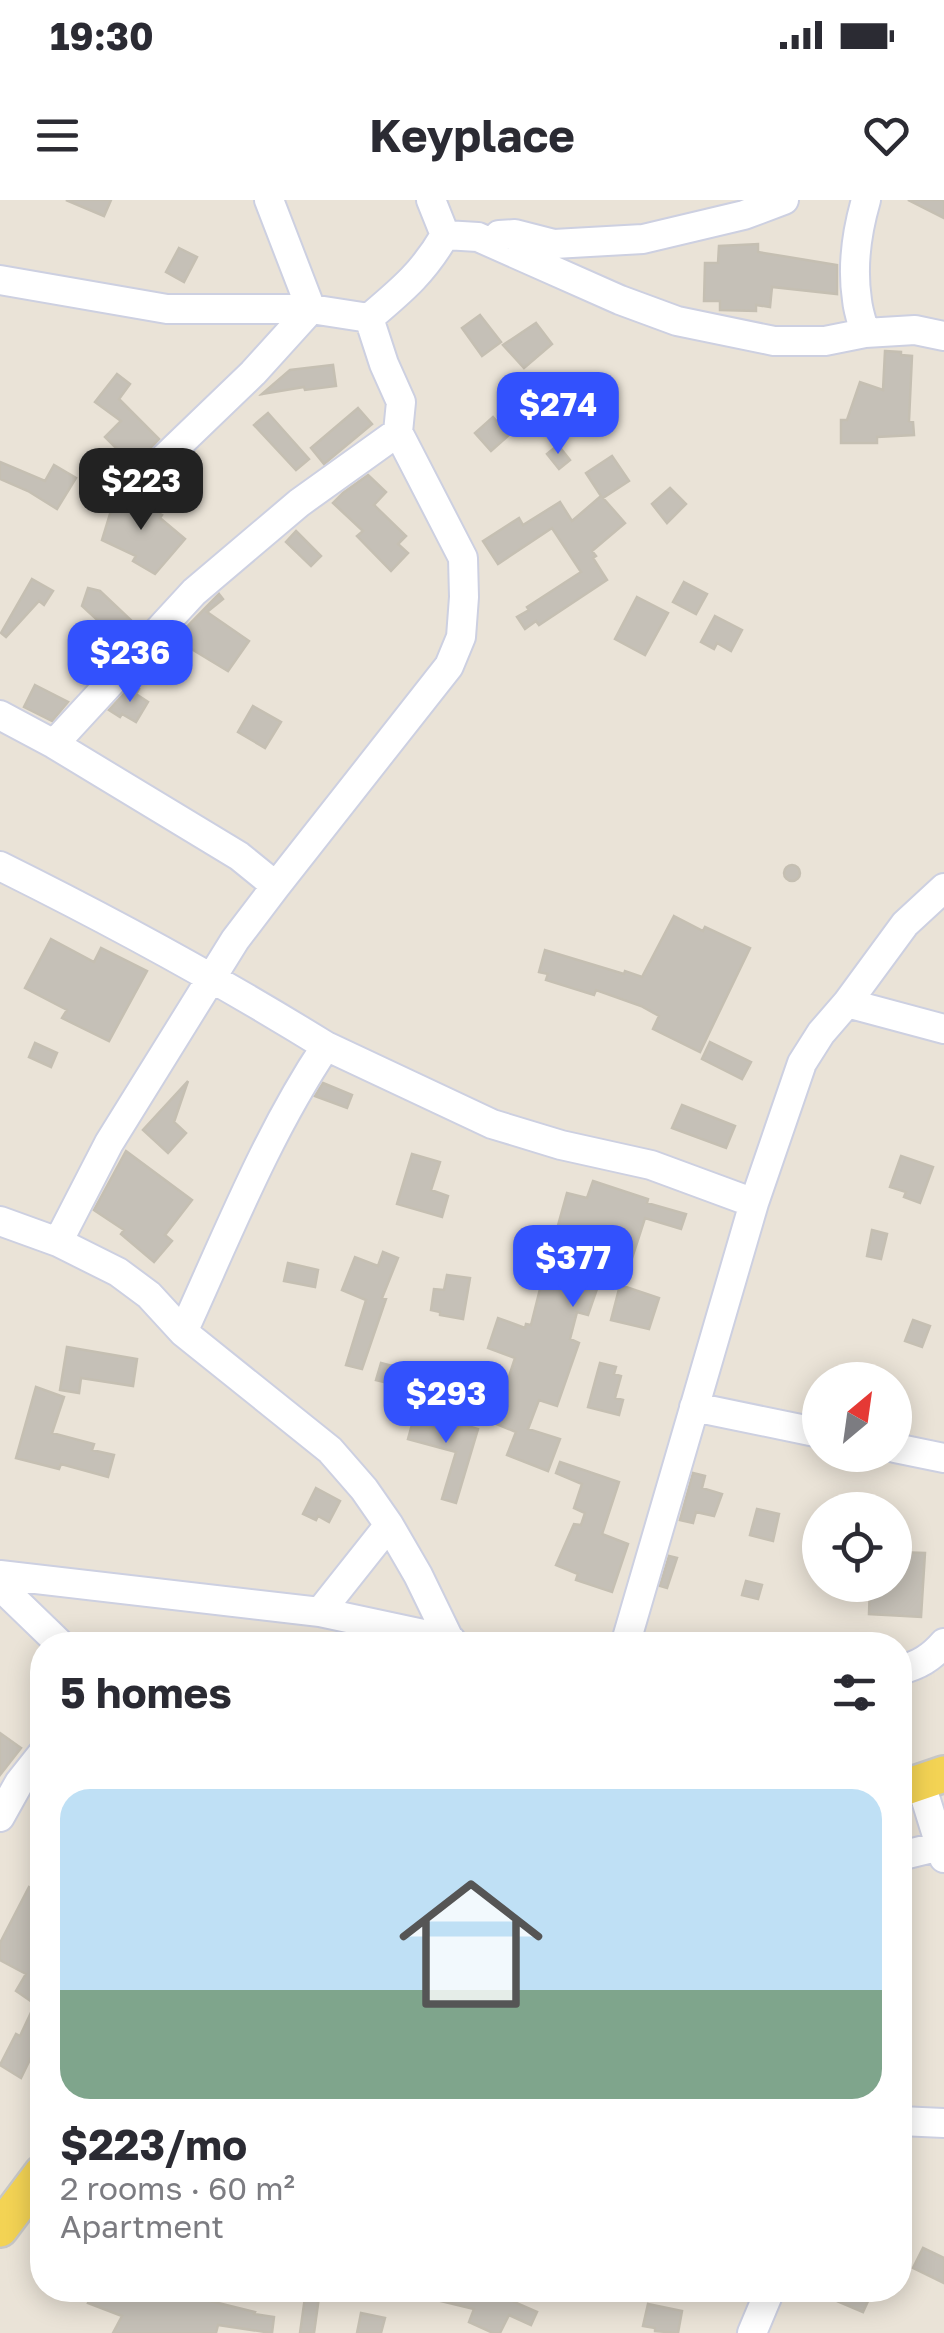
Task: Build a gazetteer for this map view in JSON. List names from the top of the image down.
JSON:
{
  "north": "top right",
  "page": {
    "status": "19:30",
    "header": "Keyplace",
    "price": [
      "$274",
      "$223",
      "$236",
      "$377",
      "$293"
    ],
    "heading": "5 homes",
    "list": [
      {
        "name": "$223/mo",
        "note": "2 rooms · 60 m² · Apartment"
      }
    ]
  }
}
